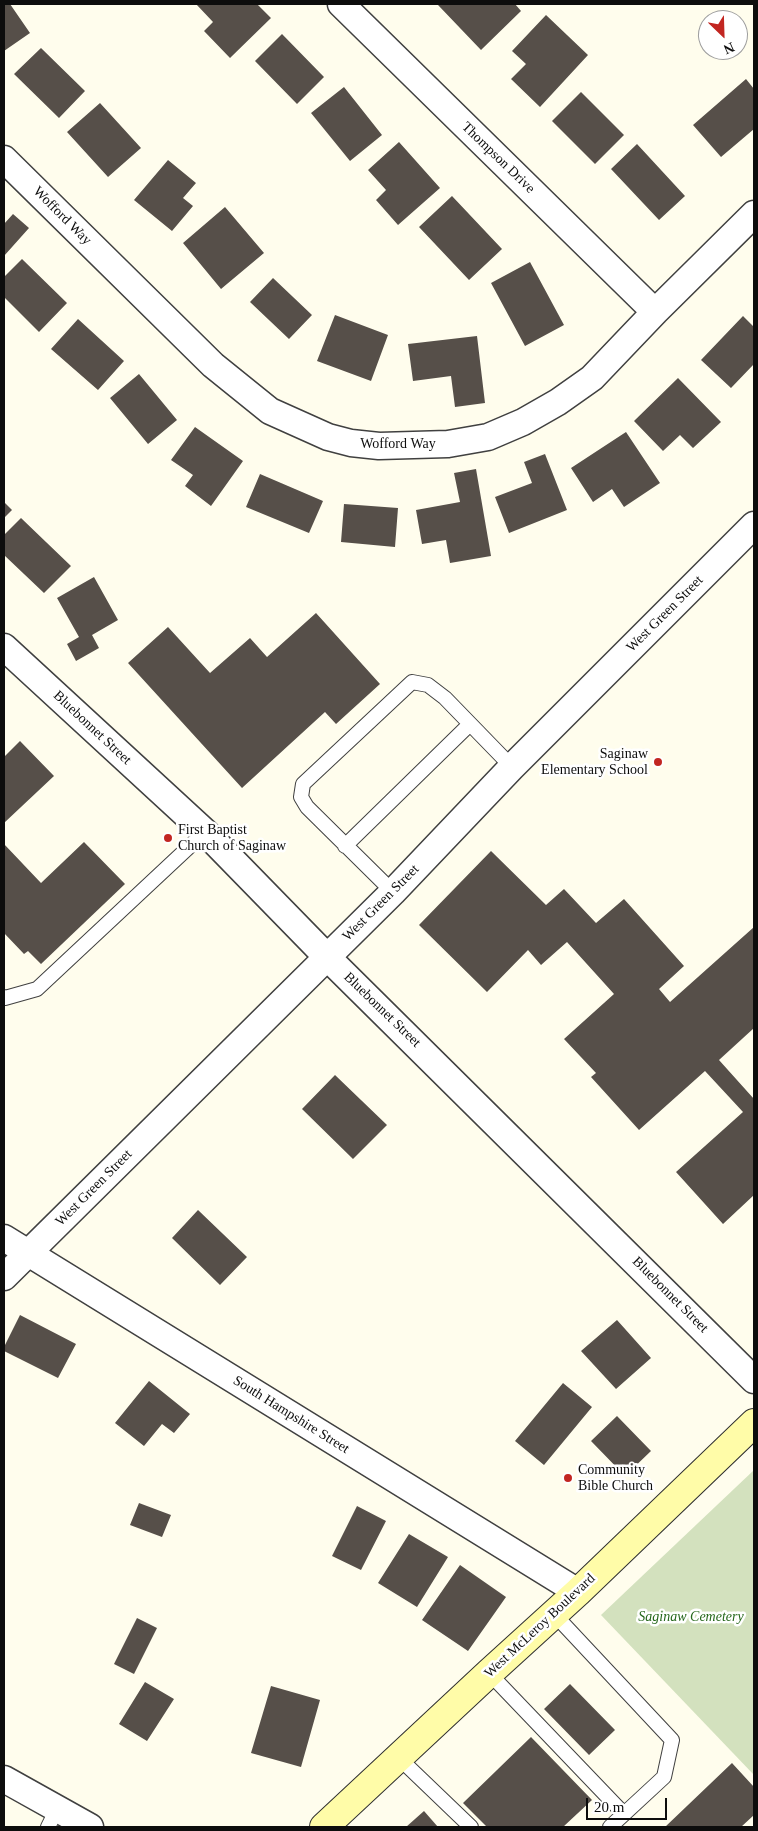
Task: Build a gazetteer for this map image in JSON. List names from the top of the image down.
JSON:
{
  "streets": {
    "main road": ["West McLeroy Boulevard"],
    "street": [
      "Thompson Drive",
      "Wofford Way",
      "West Green Street",
      "Bluebonnet Street",
      "South Hampshire Street"
    ]
  },
  "crossings": [
    ["Thompson Drive", "Wofford Way"],
    ["West Green Street", "Bluebonnet Street"],
    ["West Green Street", "South Hampshire Street"],
    ["South Hampshire Street", "West McLeroy Boulevard"]
  ],
  "parks": ["Saginaw Cemetery"],
  "places": ["Saginaw Elementary School", "First Baptist Church of Saginaw", "Community Bible Church"],
  "scale_bar": "20 m",
  "north": "bottom right"
}
